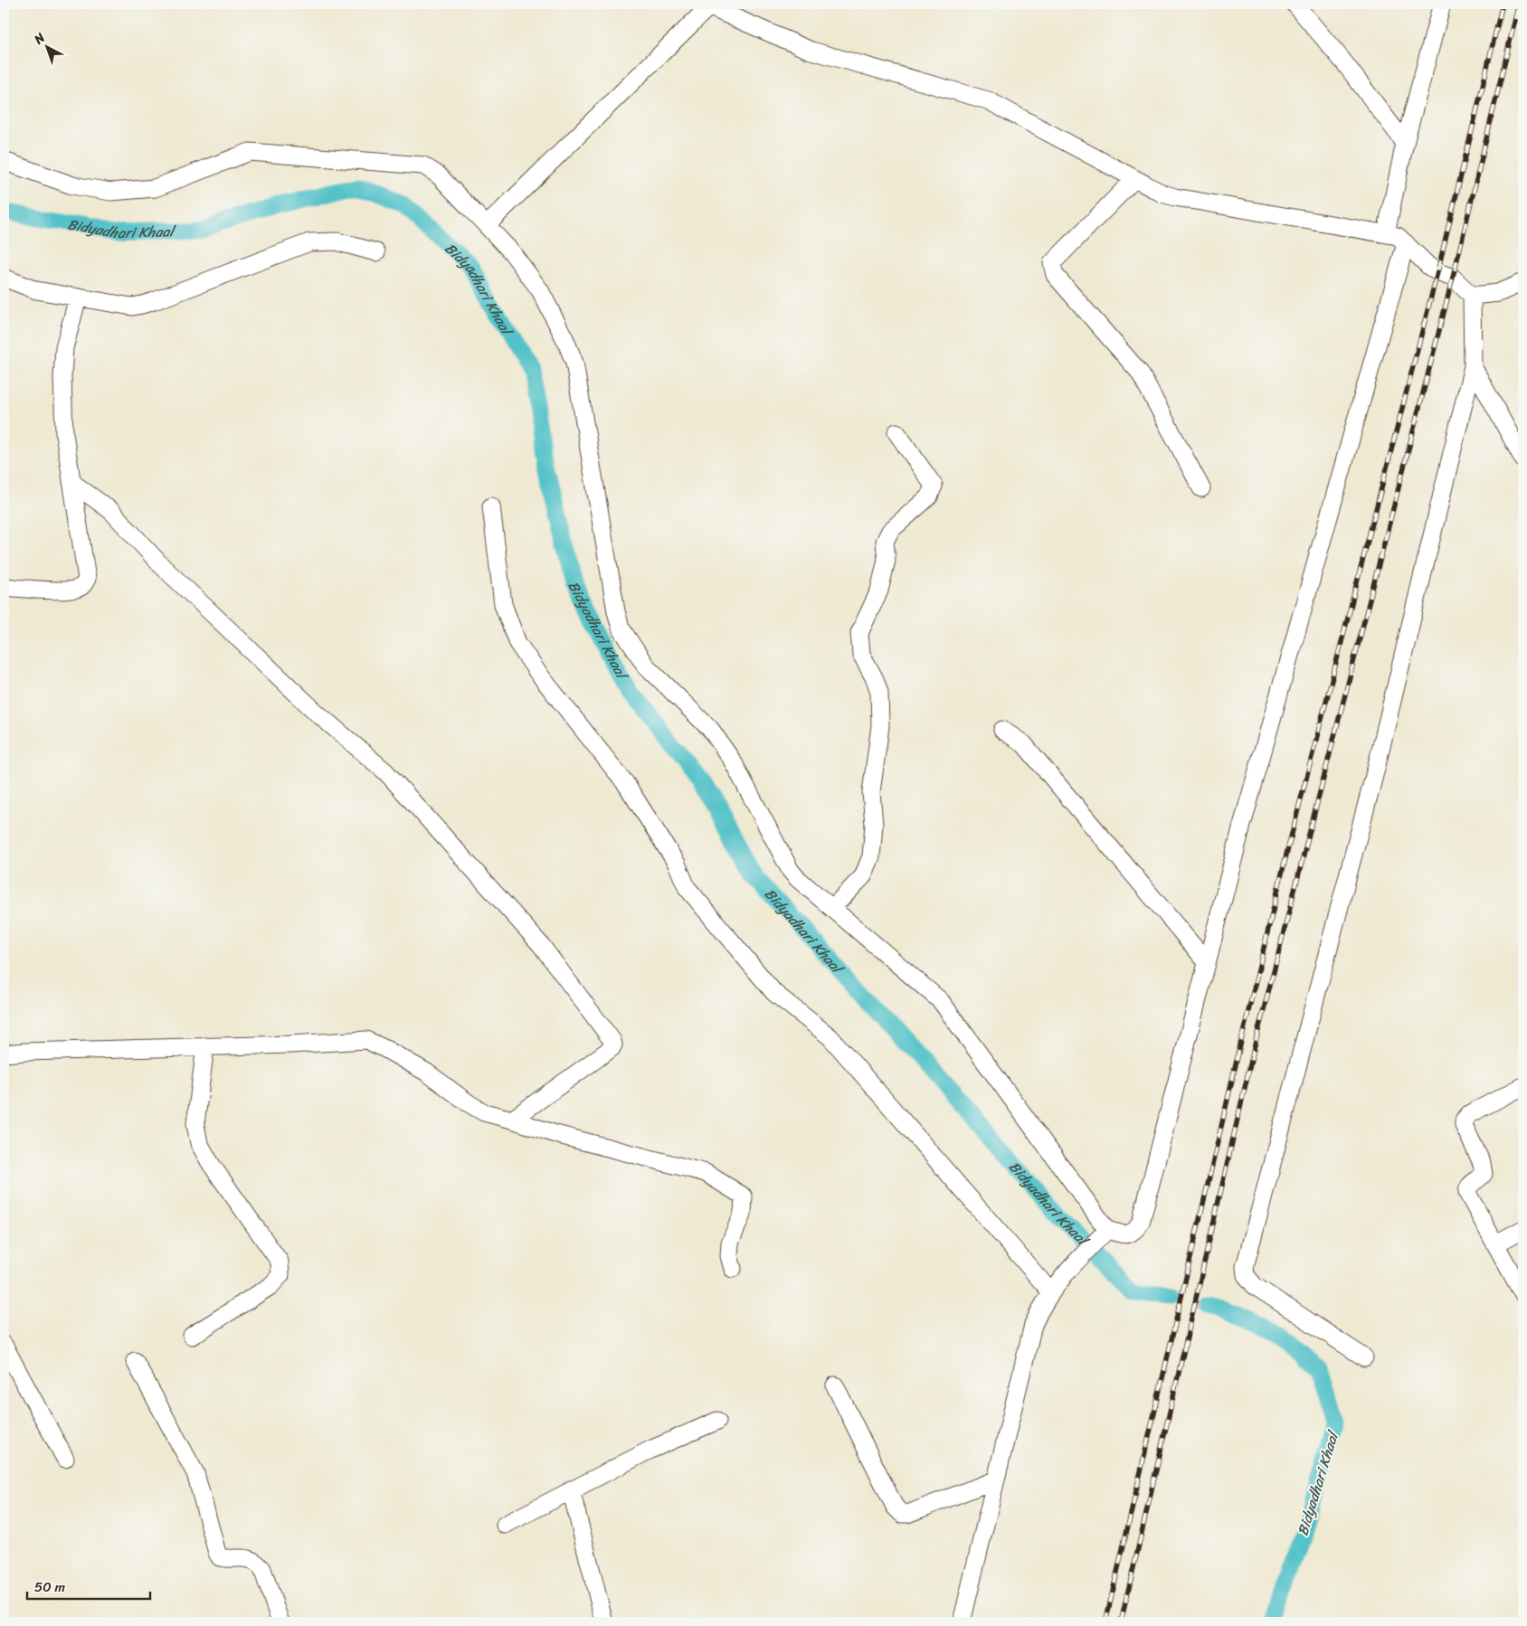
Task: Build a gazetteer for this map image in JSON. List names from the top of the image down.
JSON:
{
  "water": ["Bidyadhari Khaal"],
  "scale_bar": "50 m",
  "north": "top left"
}
